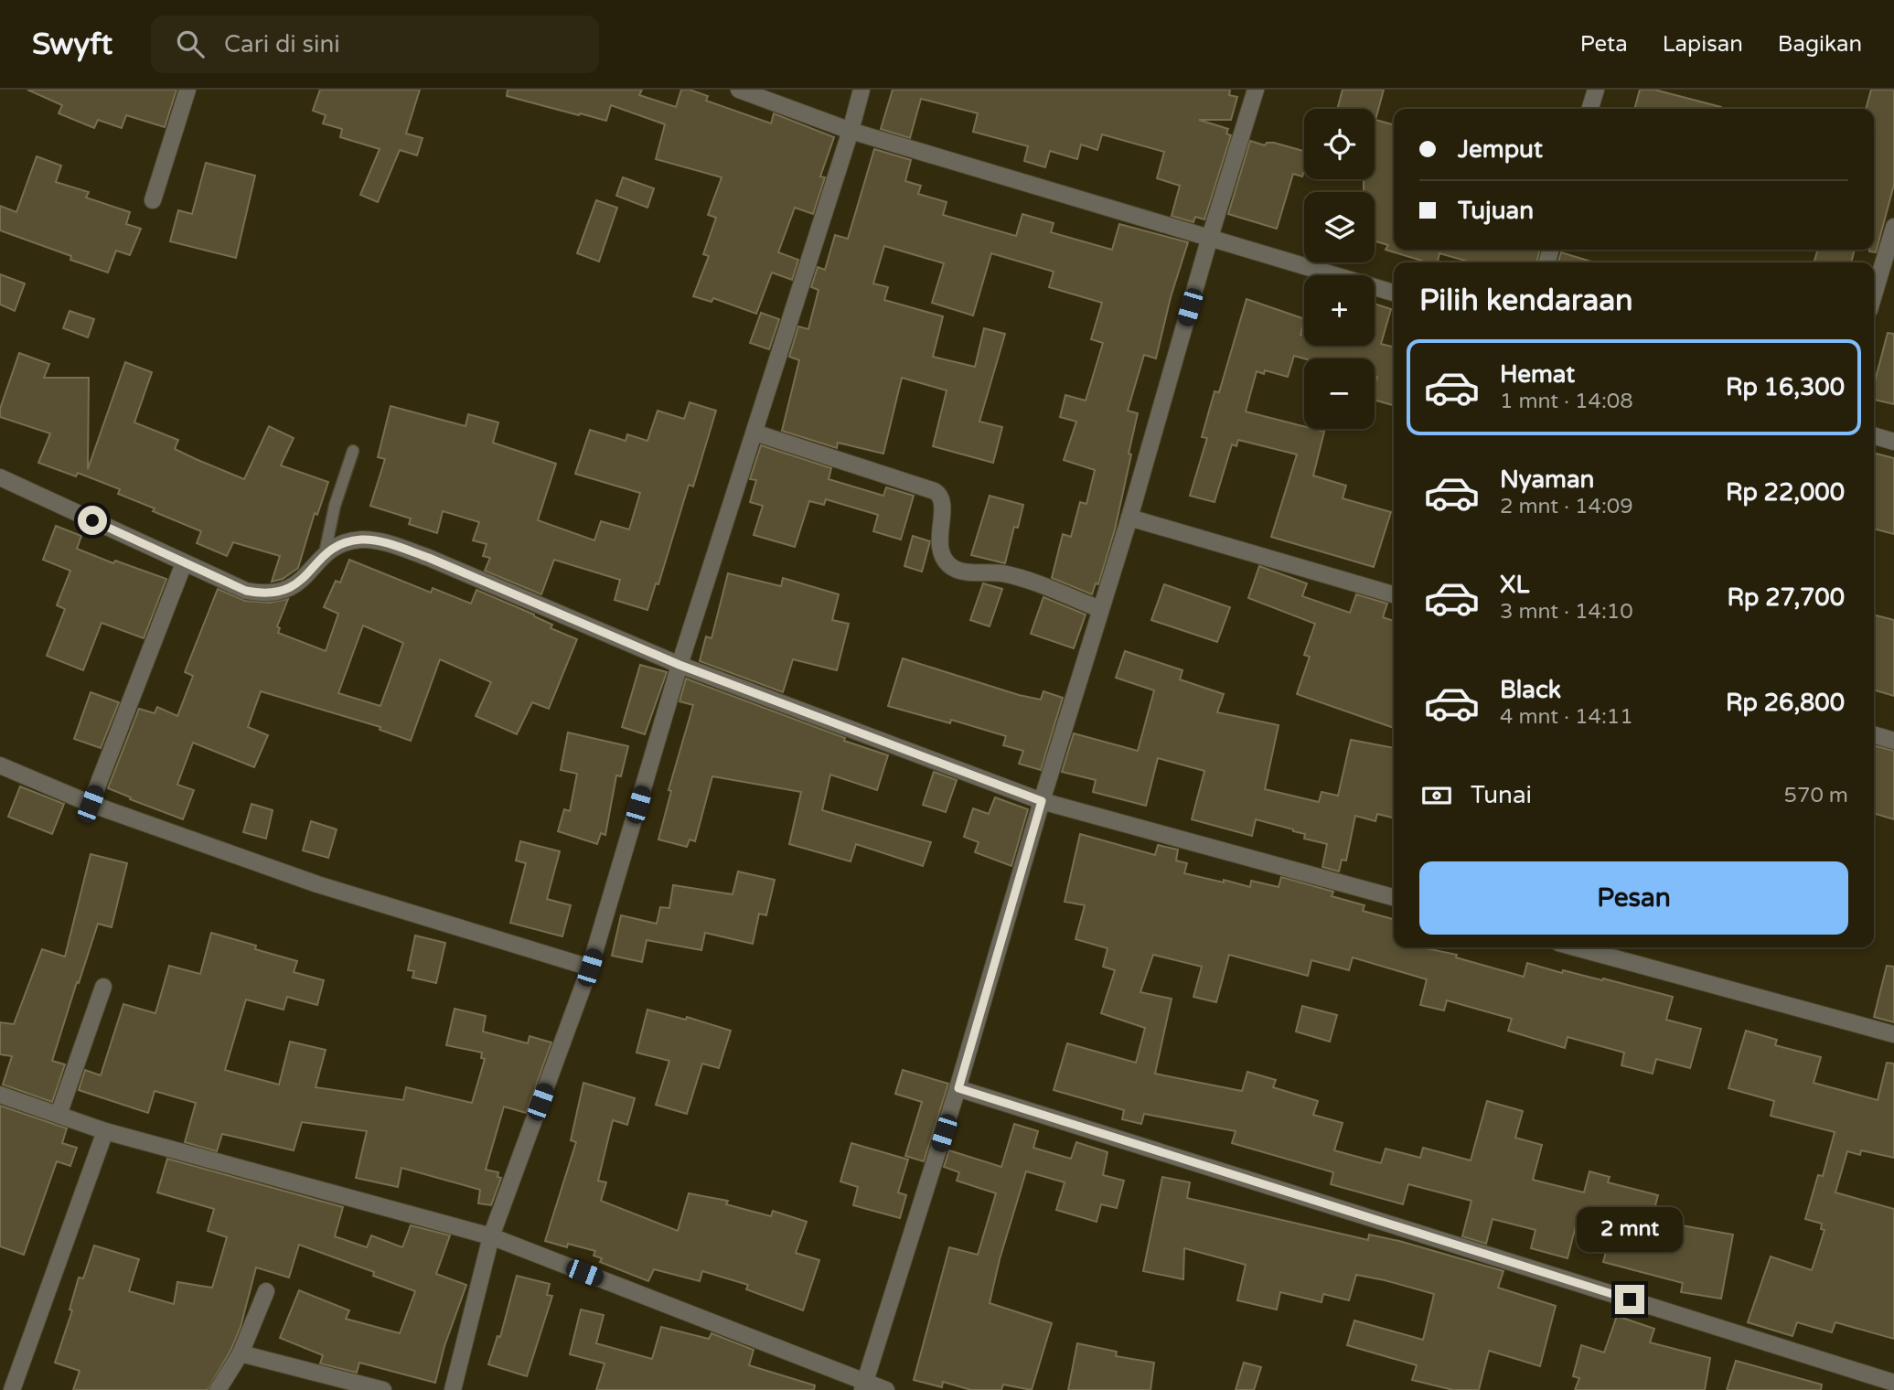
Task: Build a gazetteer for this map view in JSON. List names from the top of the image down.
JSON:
{
  "page": {
    "header": "Swyft",
    "search": "Cari di sini",
    "nav": ["Peta", "Lapisan", "Bagikan"],
    "map_buttons": ["+", "−"],
    "banner": ["Jemput", "Tujuan"],
    "heading": "Pilih kendaraan",
    "list": [
      {
        "name": "Hemat",
        "note": "1 mnt · 14:08",
        "value": "Rp 16,300"
      },
      {
        "name": "Nyaman",
        "note": "2 mnt · 14:09",
        "value": "Rp 22,000"
      },
      {
        "name": "XL",
        "note": "3 mnt · 14:10",
        "value": "Rp 27,700"
      },
      {
        "name": "Black",
        "note": "4 mnt · 14:11",
        "value": "Rp 26,800"
      }
    ],
    "pay": ["Tunai", "570 m"],
    "buttons": "Pesan",
    "bubble": "2 mnt"
  }
}
